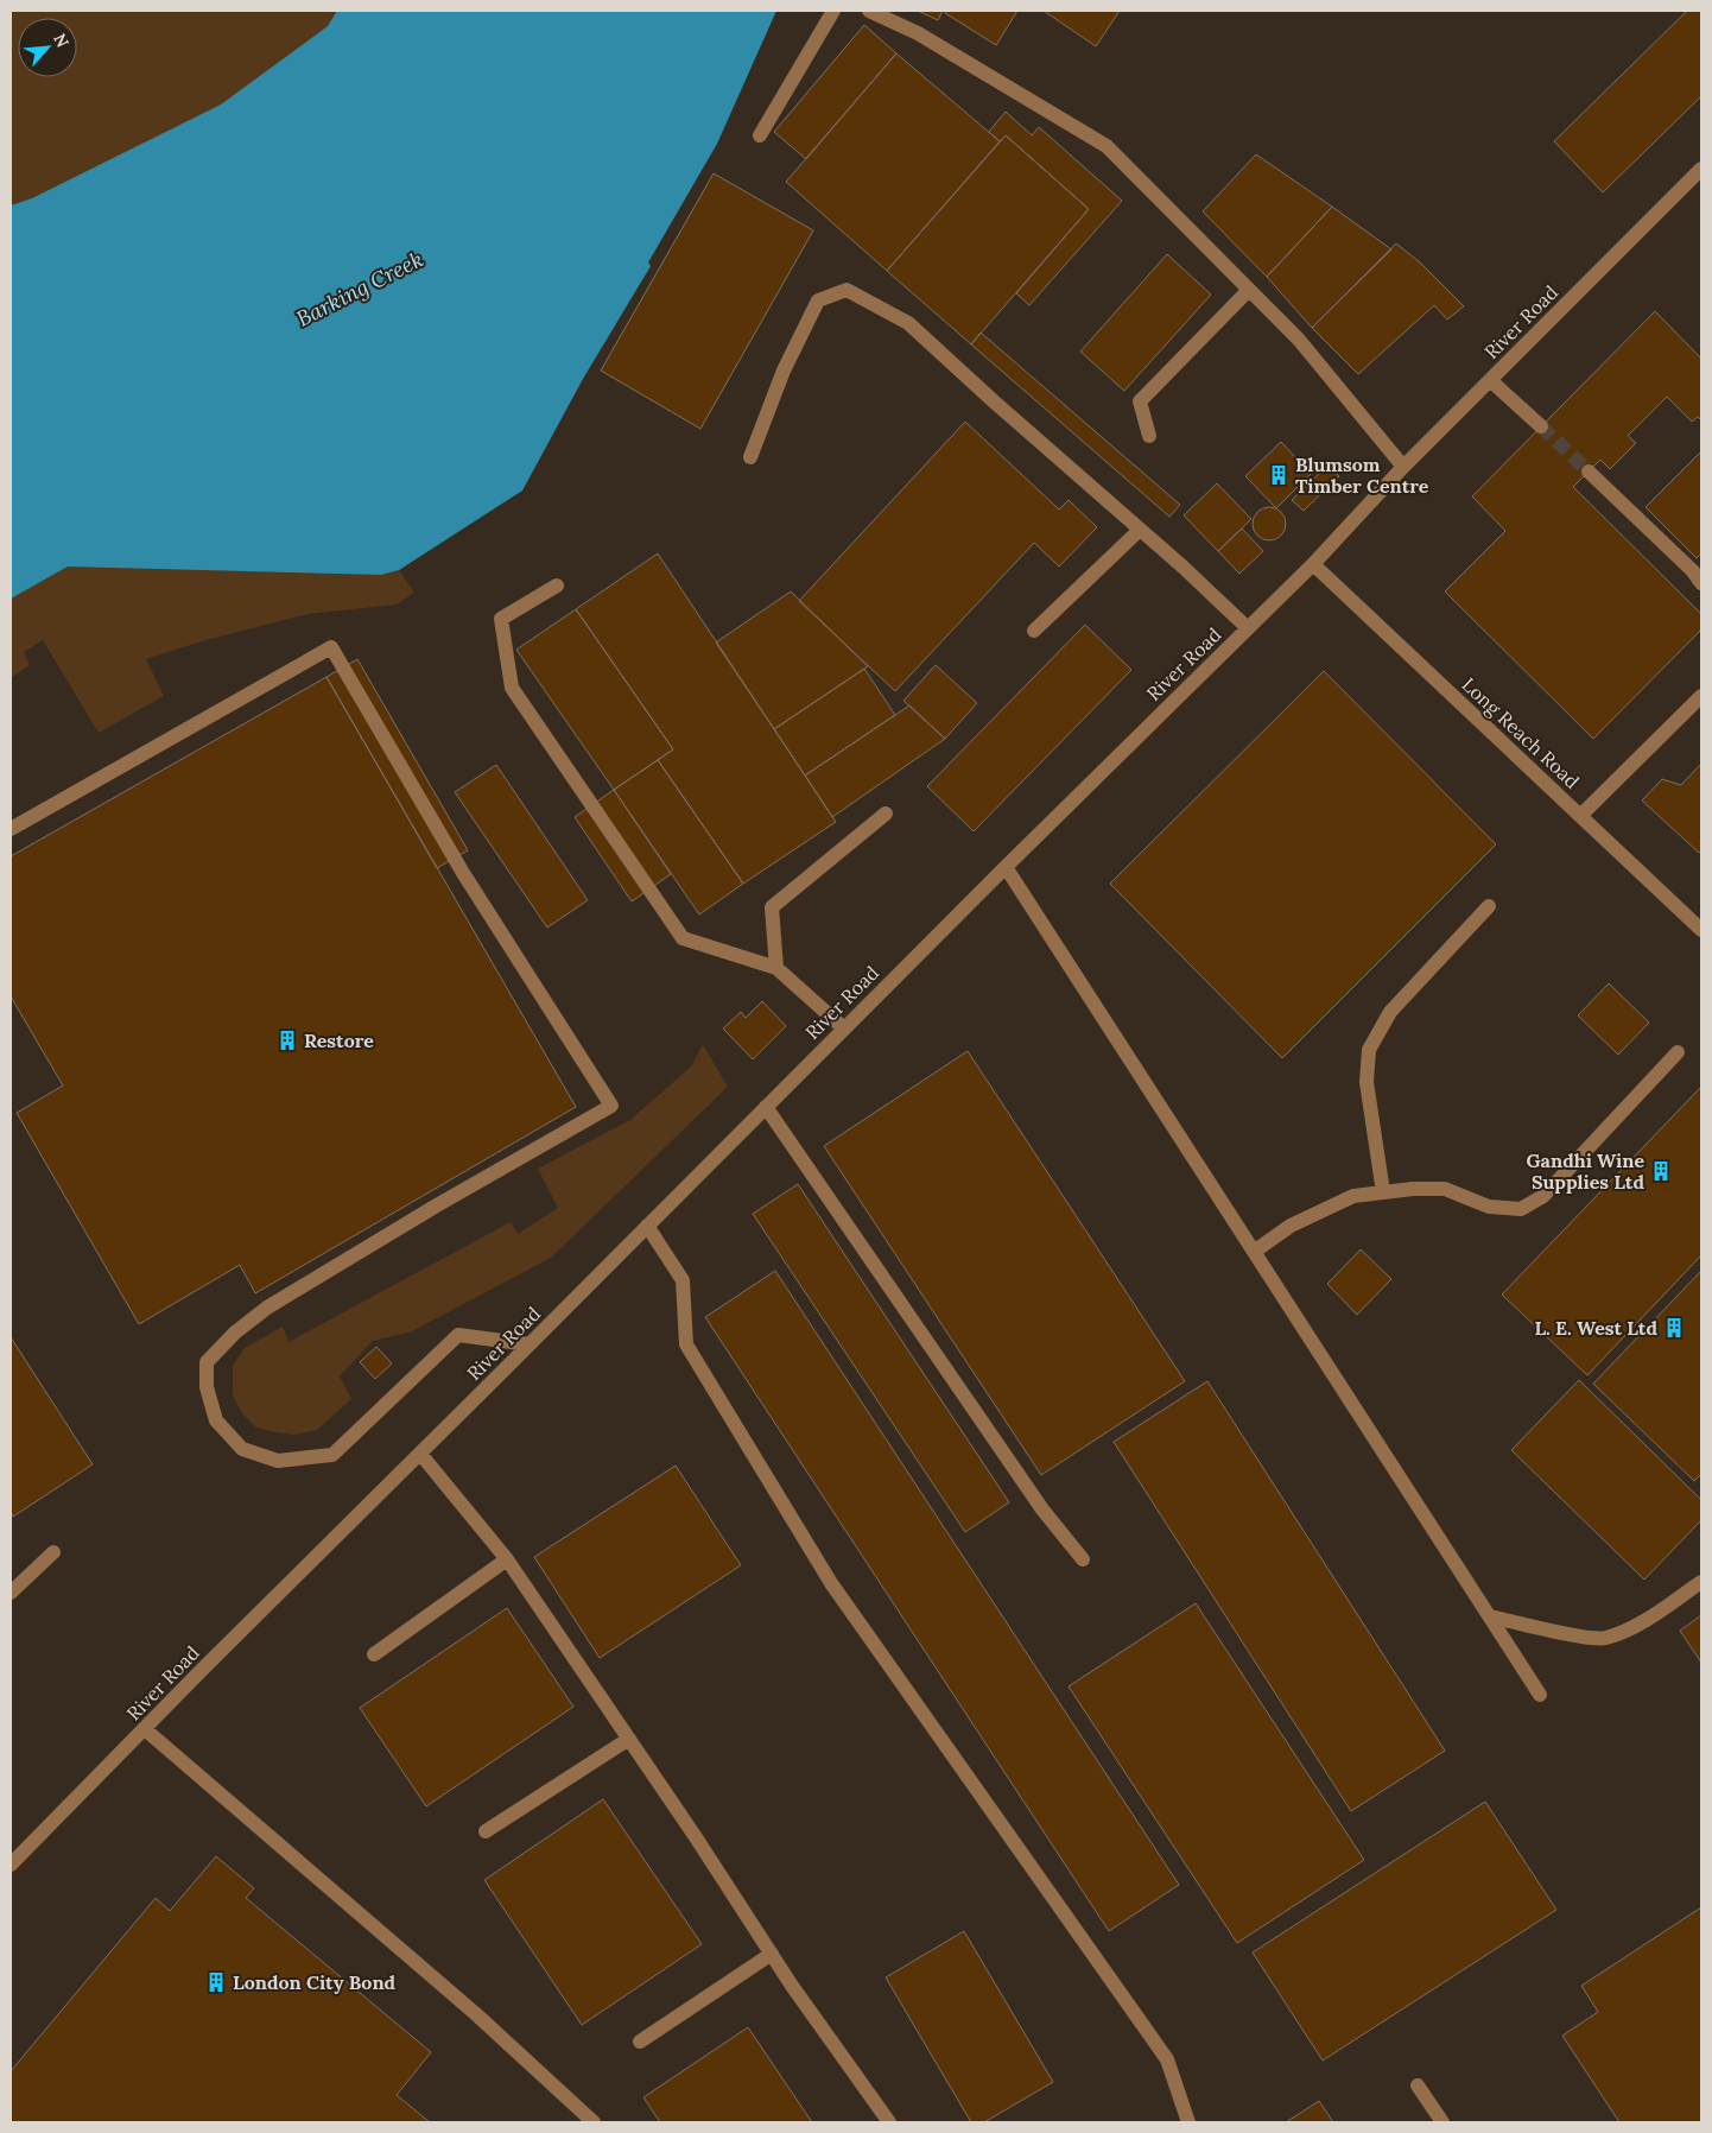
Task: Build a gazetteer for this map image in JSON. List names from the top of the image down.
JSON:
{
  "streets": {
    "street": ["River Road", "Long Reach Road"]
  },
  "crossings": [
    ["River Road", "Long Reach Road"]
  ],
  "water": ["Barking Creek"],
  "places": {
    "building": [
      "Blumsom Timber Centre",
      "Restore",
      "Gandhi Wine Supplies Ltd",
      "L. E. West Ltd",
      "London City Bond"
    ]
  },
  "north": "top right"
}
